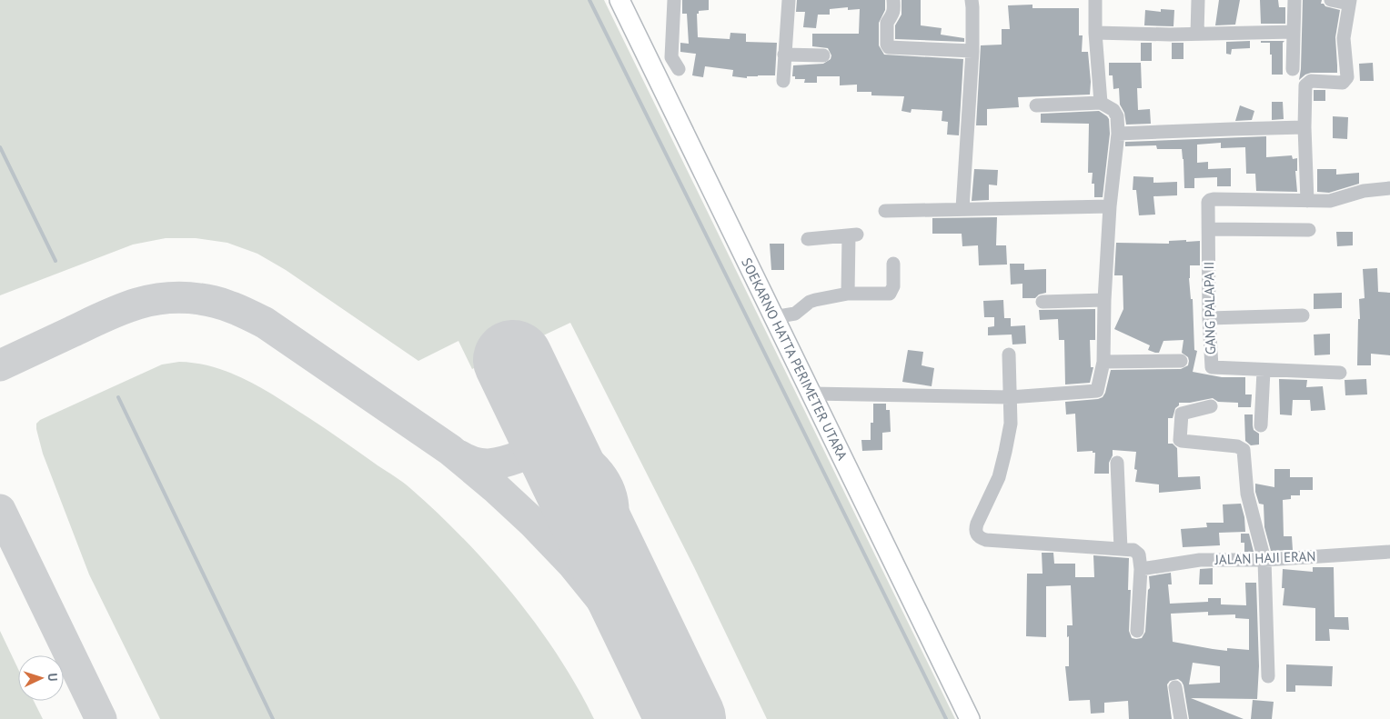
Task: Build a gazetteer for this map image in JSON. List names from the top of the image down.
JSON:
{
  "streets": {
    "main road": ["SOEKARNO HATTA PERIMETER UTARA"],
    "street": ["GANG PALAPA II", "JALAN HAJI ERAN"]
  },
  "north": "right"
}
